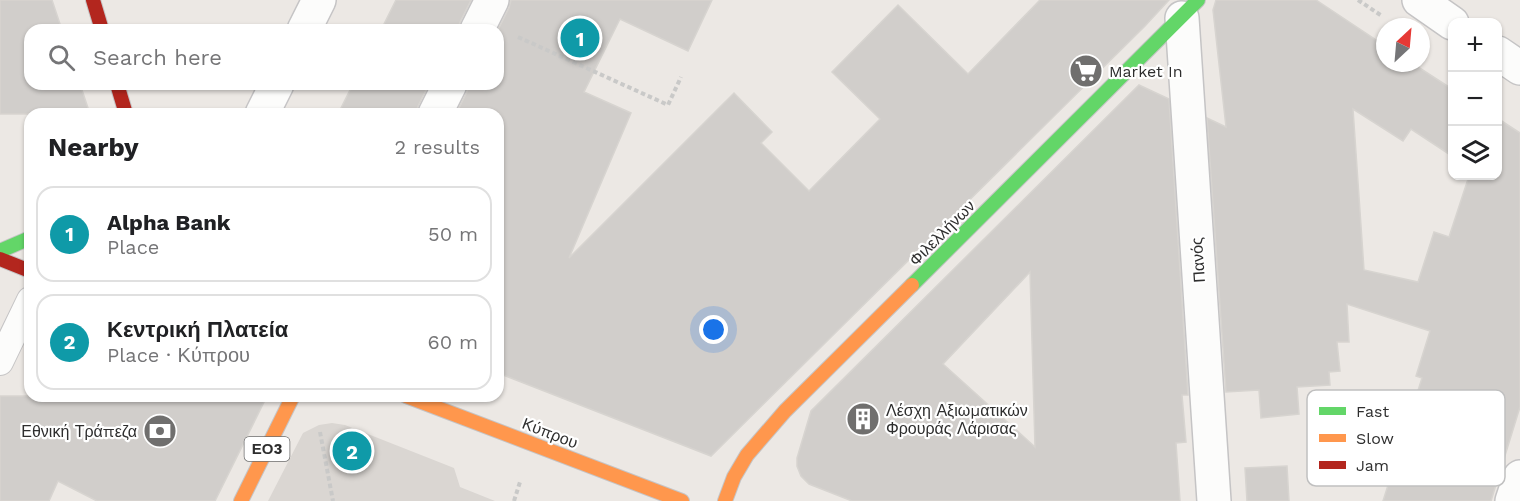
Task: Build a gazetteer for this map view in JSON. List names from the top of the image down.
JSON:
{
  "streets": {
    "street": [
      "Φιλελλήνων",
      "Πανός",
      "Κύπρου",
      "ΕΟ3"
    ]
  },
  "crossings": [
    ["Φιλελλήνων", "Πανός"]
  ],
  "places": {
    "supermarket": ["Market In"],
    "building": ["Λέσχη Αξιωματικών Φρουράς Λάρισας"],
    "bank": ["Εθνική Τράπεζα"]
  },
  "legend": ["Fast", "Slow", "Jam"],
  "north": "top right",
  "page": {
    "pins": ["1", "2"],
    "map_buttons": ["+", "−"],
    "search": "Search here",
    "heading": ["Nearby", "2 results"],
    "list": [
      {
        "mark": "1",
        "name": "Alpha Bank",
        "note": "Place",
        "value": "50 m"
      },
      {
        "mark": "2",
        "name": "Κεντρική Πλατεία",
        "note": "Place · Κύπρου",
        "value": "60 m"
      }
    ]
  }
}
